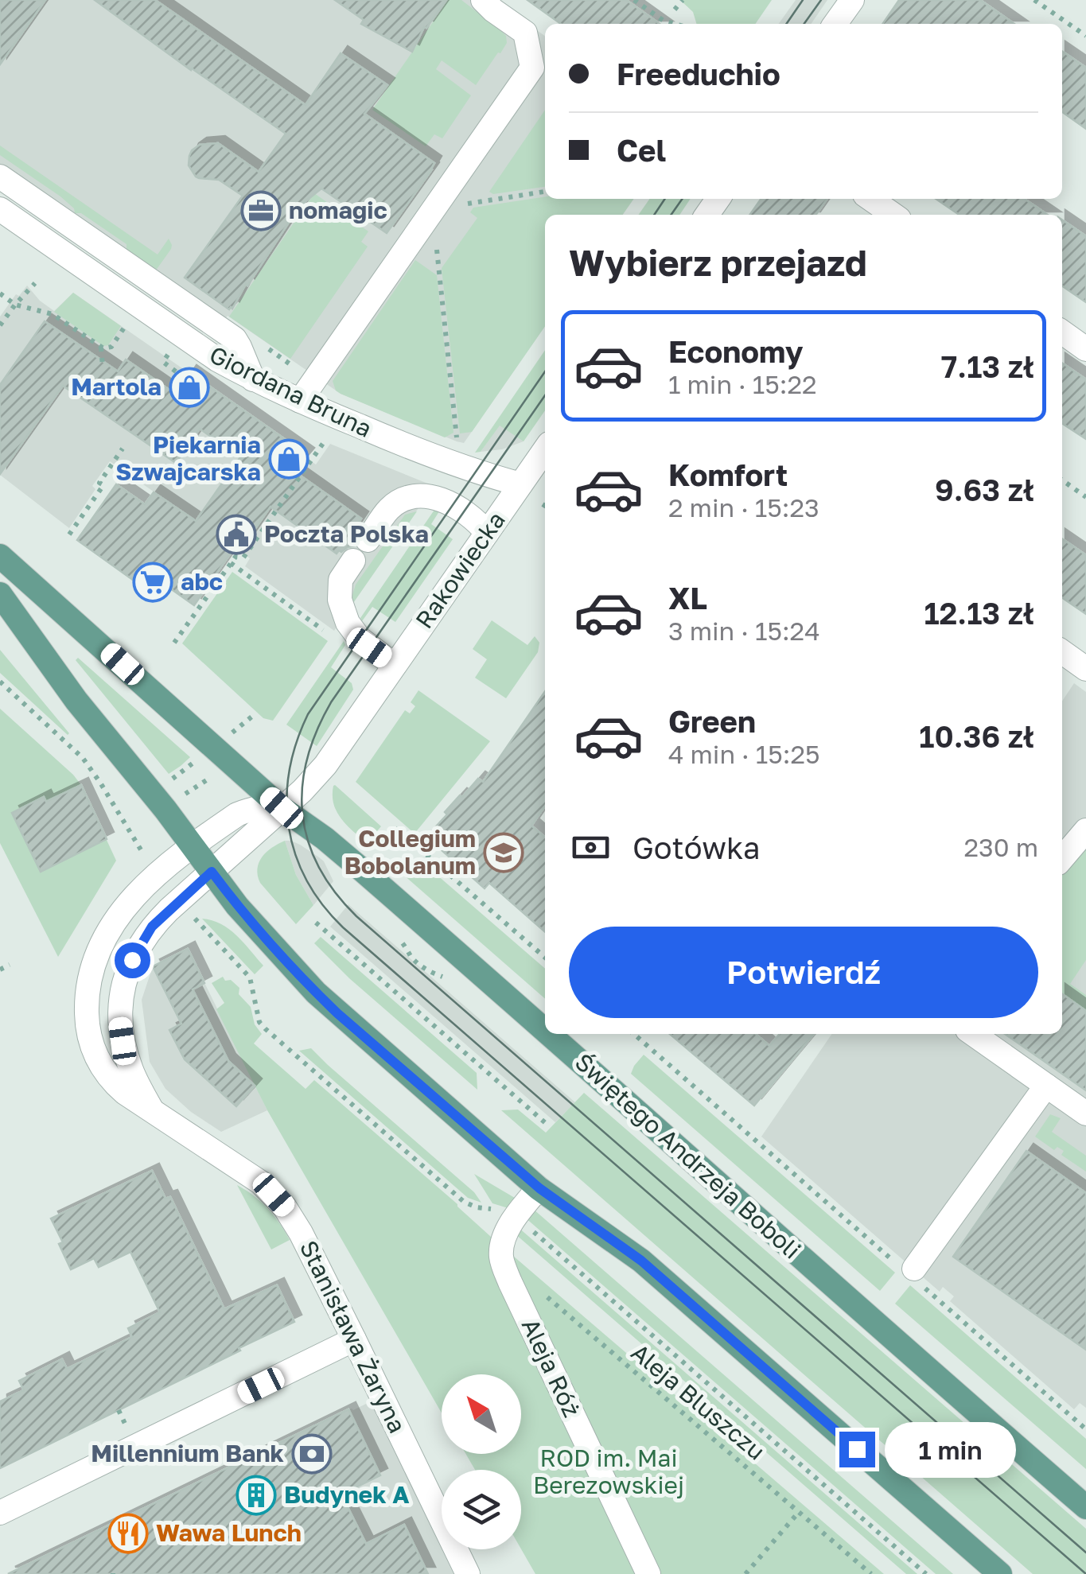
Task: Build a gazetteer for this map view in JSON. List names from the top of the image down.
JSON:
{
  "streets": {
    "main road": ["Świętego Andrzeja Boboli"],
    "street": [
      "Giordana Bruna",
      "Rakowiecka",
      "Stanisława Żaryna",
      "Aleja Róż"
    ],
    "path": ["Aleja Bluszczu"]
  },
  "crossings": [
    ["Giordana Bruna", "Rakowiecka"],
    ["Rakowiecka", "Świętego Andrzeja Boboli"],
    ["Rakowiecka", "Stanisława Żaryna"],
    ["Świętego Andrzeja Boboli", "Stanisława Żaryna"]
  ],
  "parks": ["ROD im. Mai Berezowskiej"],
  "places": {
    "office": ["nomagic"],
    "shop": ["Martola", "Piekarnia Szwajcarska"],
    "public building": ["Poczta Polska"],
    "supermarket": ["abc"],
    "school or university": ["Collegium Bobolanum"],
    "bank": ["Millennium Bank"],
    "building": ["Budynek A"],
    "restaurant": ["Wawa Lunch"]
  },
  "north": "top left",
  "page": {
    "banner": ["Freeduchio", "Cel"],
    "heading": "Wybierz przejazd",
    "list": [
      {
        "name": "Economy",
        "note": "1 min · 15:22",
        "value": "7.13 zł"
      },
      {
        "name": "Komfort",
        "note": "2 min · 15:23",
        "value": "9.63 zł"
      },
      {
        "name": "XL",
        "note": "3 min · 15:24",
        "value": "12.13 zł"
      },
      {
        "name": "Green",
        "note": "4 min · 15:25",
        "value": "10.36 zł"
      }
    ],
    "pay": ["Gotówka", "230 m"],
    "buttons": "Potwierdź",
    "bubble": "1 min"
  }
}
